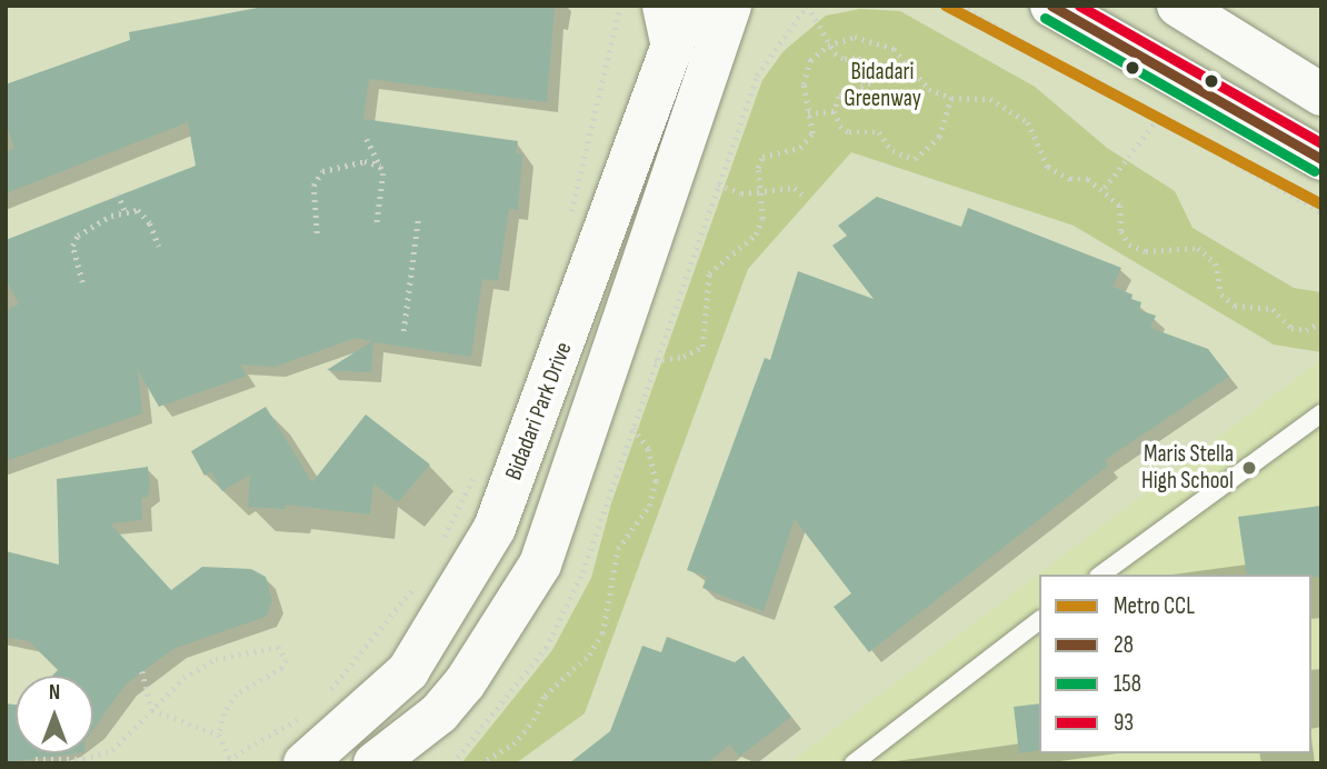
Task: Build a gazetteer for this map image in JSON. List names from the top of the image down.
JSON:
{
  "streets": {
    "main road": ["Bidadari Park Drive"]
  },
  "parks": ["Bidadari Greenway"],
  "places": ["Maris Stella High School"],
  "lines": [
    "metro line CCL",
    "transit line 28",
    "transit line 93",
    "transit line 158"
  ],
  "legend": [
    "Metro CCL",
    "28",
    "158",
    "93"
  ],
  "north": "top"
}
